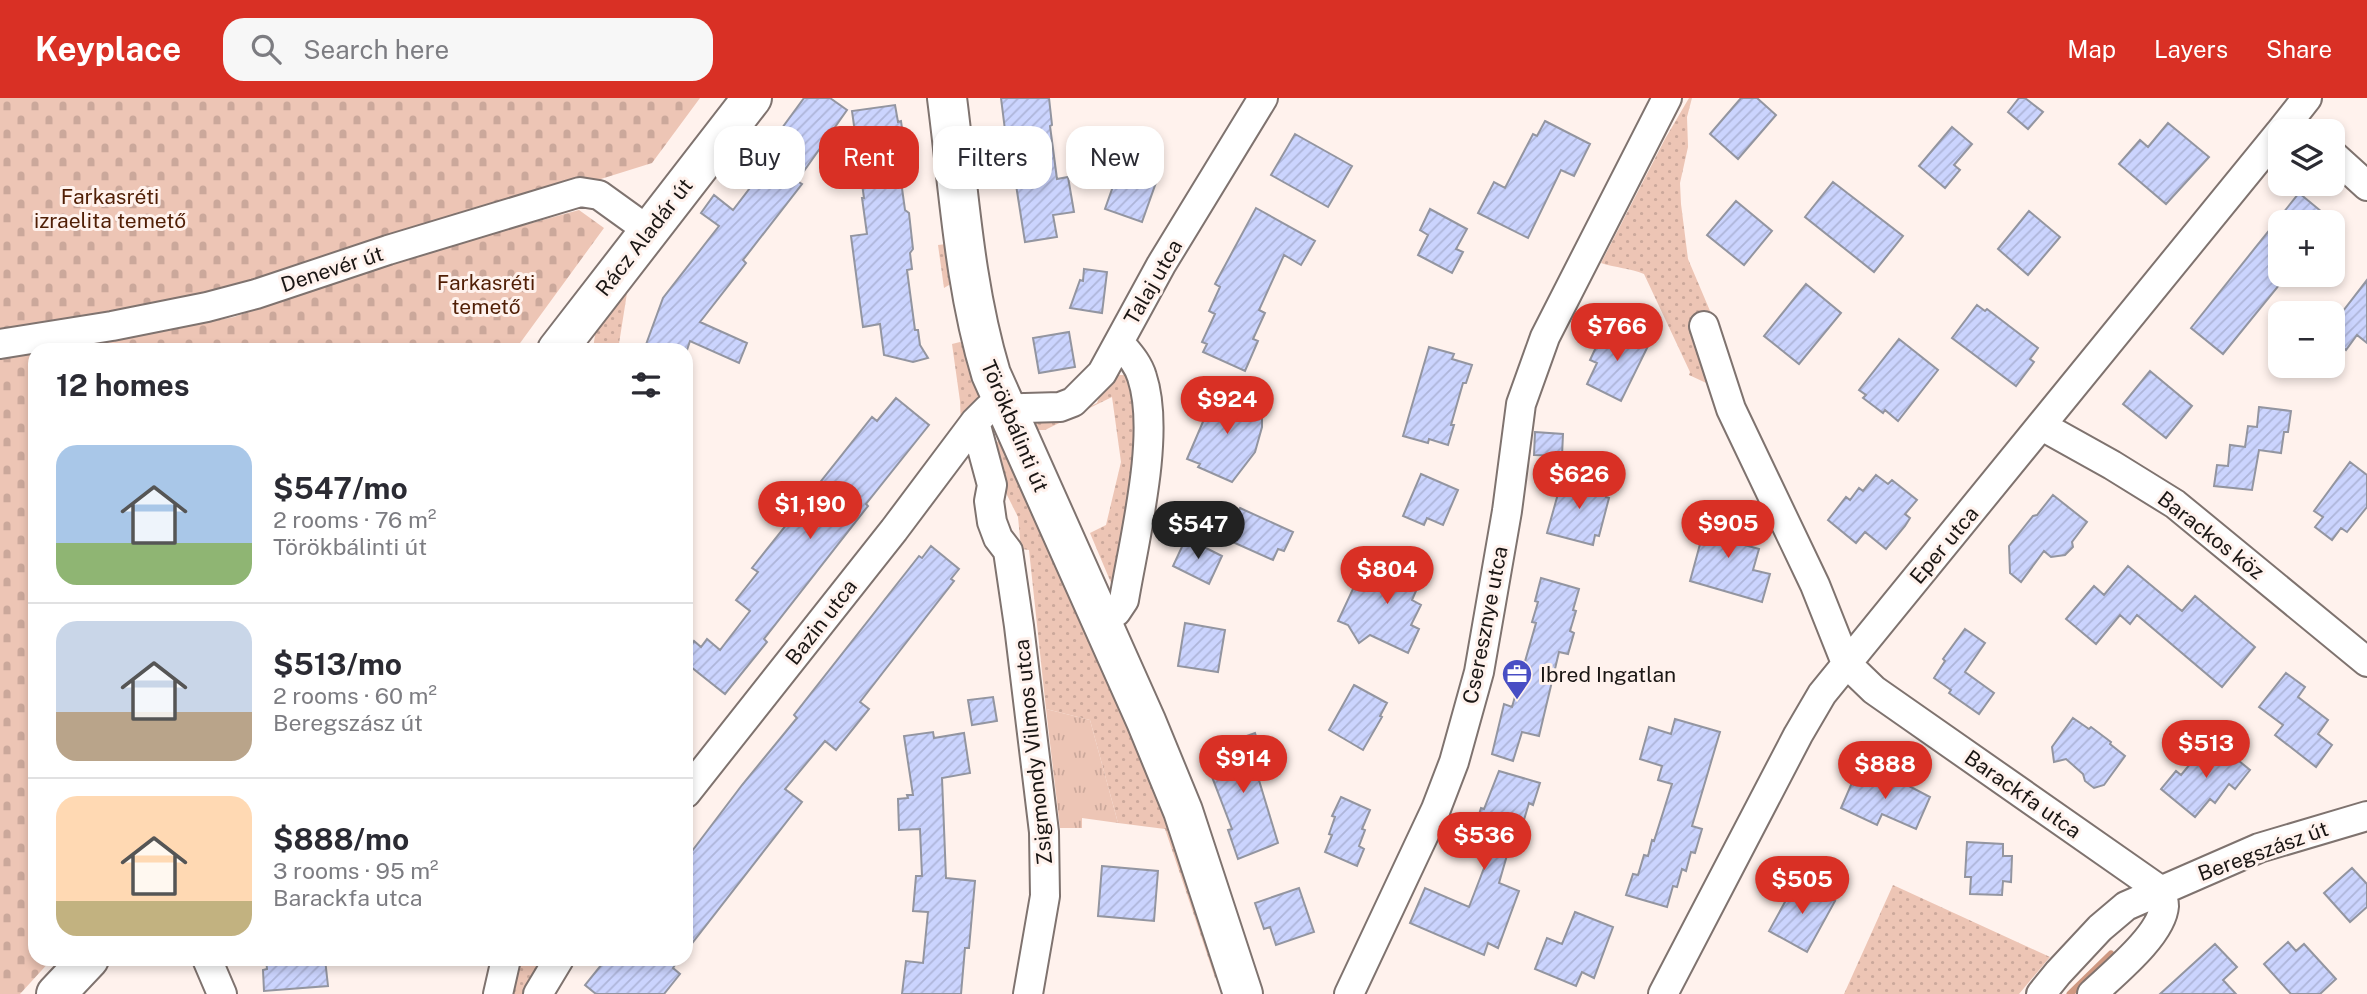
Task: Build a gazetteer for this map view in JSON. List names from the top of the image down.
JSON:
{
  "streets": {
    "street": [
      "Rácz Aladár út",
      "Denevér út",
      "Talaj utca",
      "Törökbálinti út",
      "Barackos köz",
      "Eper utca",
      "Bazin utca",
      "Cseresznye utca",
      "Zsigmondy Vilmos utca",
      "Barackfa utca",
      "Beregszász út"
    ]
  },
  "crossings": [
    ["Rácz Aladár út", "Denevér út"],
    ["Talaj utca", "Törökbálinti út"],
    ["Talaj utca", "Bazin utca"],
    ["Talaj utca", "Zsigmondy Vilmos utca"],
    ["Törökbálinti út", "Bazin utca"],
    ["Törökbálinti út", "Zsigmondy Vilmos utca"],
    ["Barackos köz", "Eper utca"],
    ["Eper utca", "Barackfa utca"],
    ["Bazin utca", "Zsigmondy Vilmos utca"],
    ["Barackfa utca", "Beregszász út"]
  ],
  "parks": ["Farkasréti izraelita temető", "Farkasréti temető"],
  "places": {
    "office": ["Ibred Ingatlan"]
  },
  "page": {
    "header": "Keyplace",
    "search": "Search here",
    "nav": ["Map", "Layers", "Share"],
    "map_buttons": ["+", "−"],
    "chip": [
      "Buy",
      "Rent",
      "Filters",
      "New"
    ],
    "price": [
      "$766",
      "$924",
      "$626",
      "$1,190",
      "$905",
      "$547",
      "$804",
      "$513",
      "$914",
      "$888",
      "$536",
      "$505"
    ],
    "heading": "12 homes",
    "list": [
      {
        "name": "$547/mo",
        "note": "2 rooms · 76 m² · Törökbálinti út"
      },
      {
        "name": "$513/mo",
        "note": "2 rooms · 60 m² · Beregszász út"
      },
      {
        "name": "$888/mo",
        "note": "3 rooms · 95 m² · Barackfa utca"
      }
    ]
  }
}
